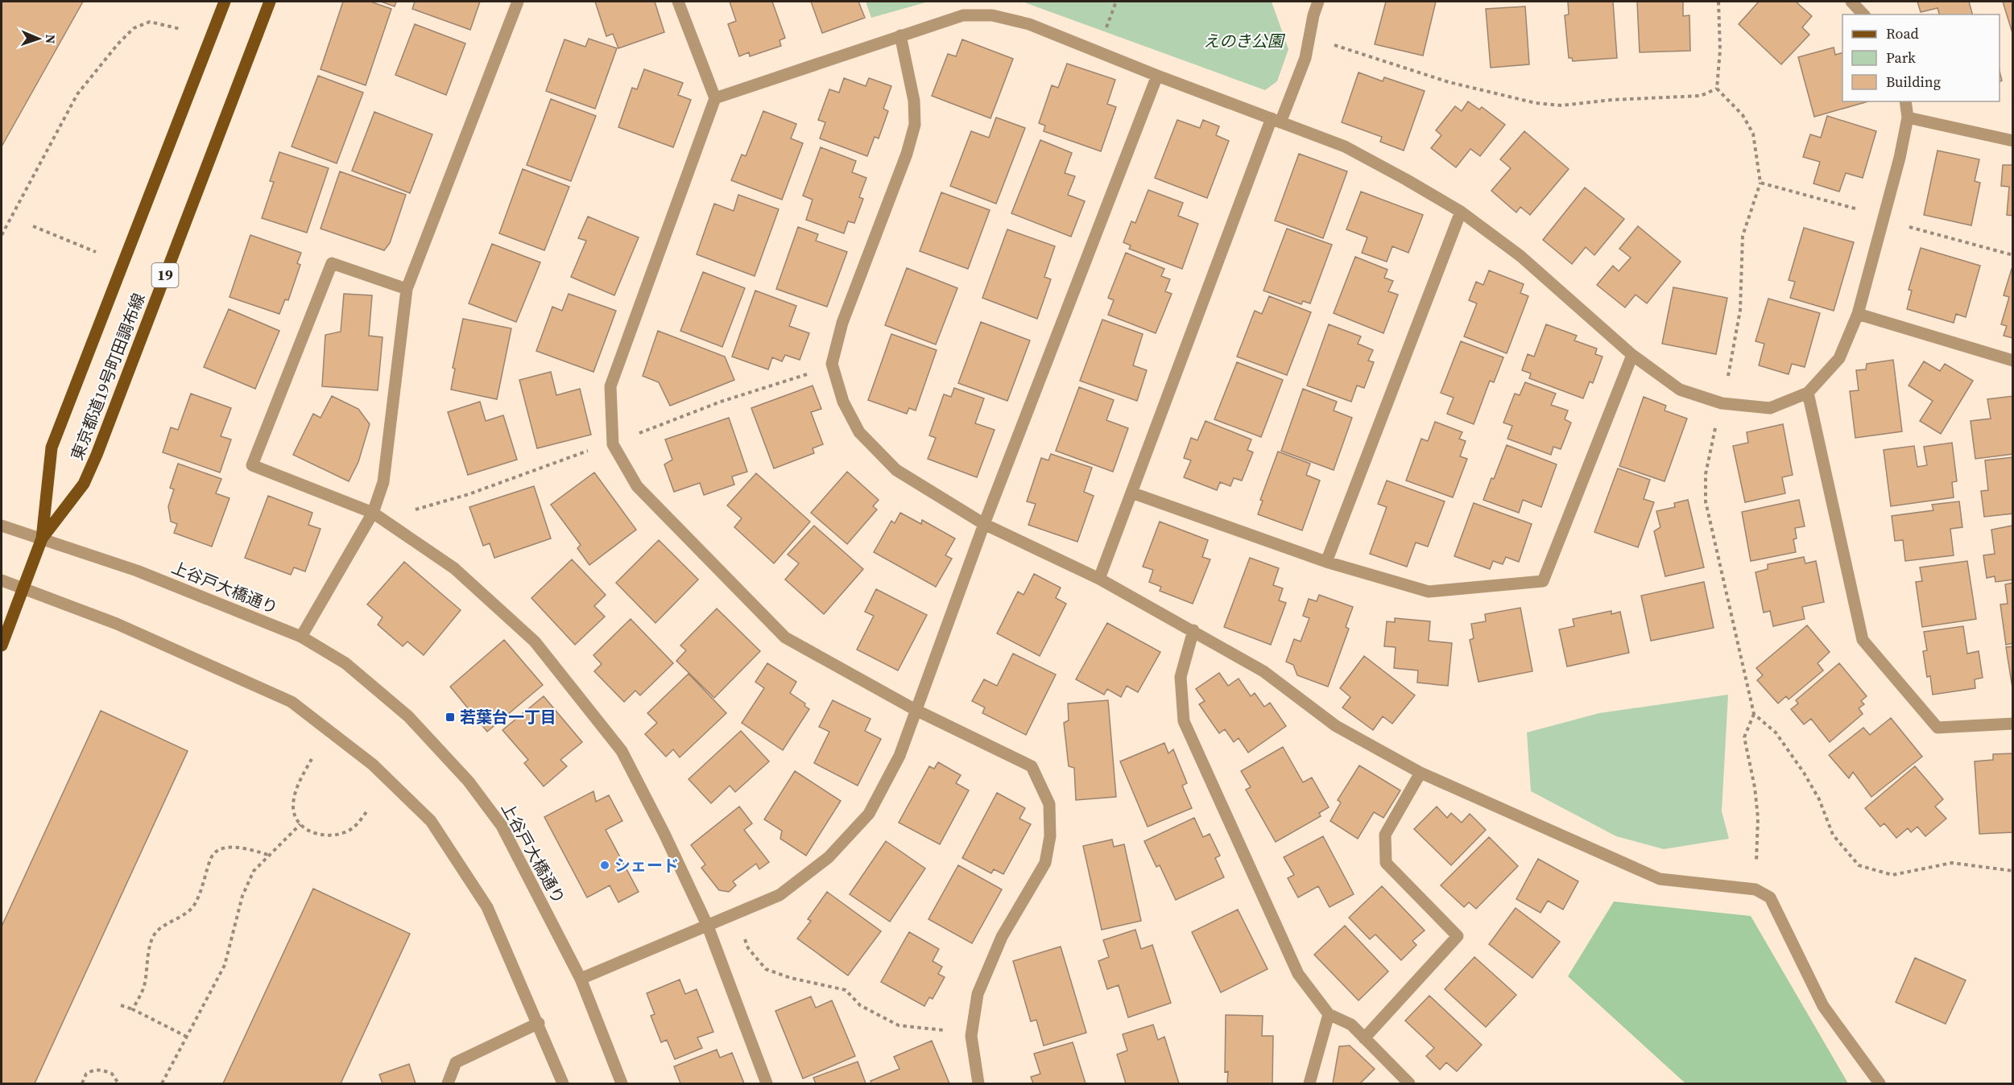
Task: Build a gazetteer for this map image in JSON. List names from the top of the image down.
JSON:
{
  "streets": {
    "main road": ["19", "東京都道19号町田調布線"],
    "street": ["上谷戸大橋通り"]
  },
  "crossings": [
    ["東京都道19号町田調布線", "上谷戸大橋通り"]
  ],
  "parks": ["えのき公園"],
  "places": {
    "transit": ["若葉台一丁目"],
    "other": ["シェード"]
  },
  "legend": ["Road", "Park", "Building"],
  "north": "right"
}
